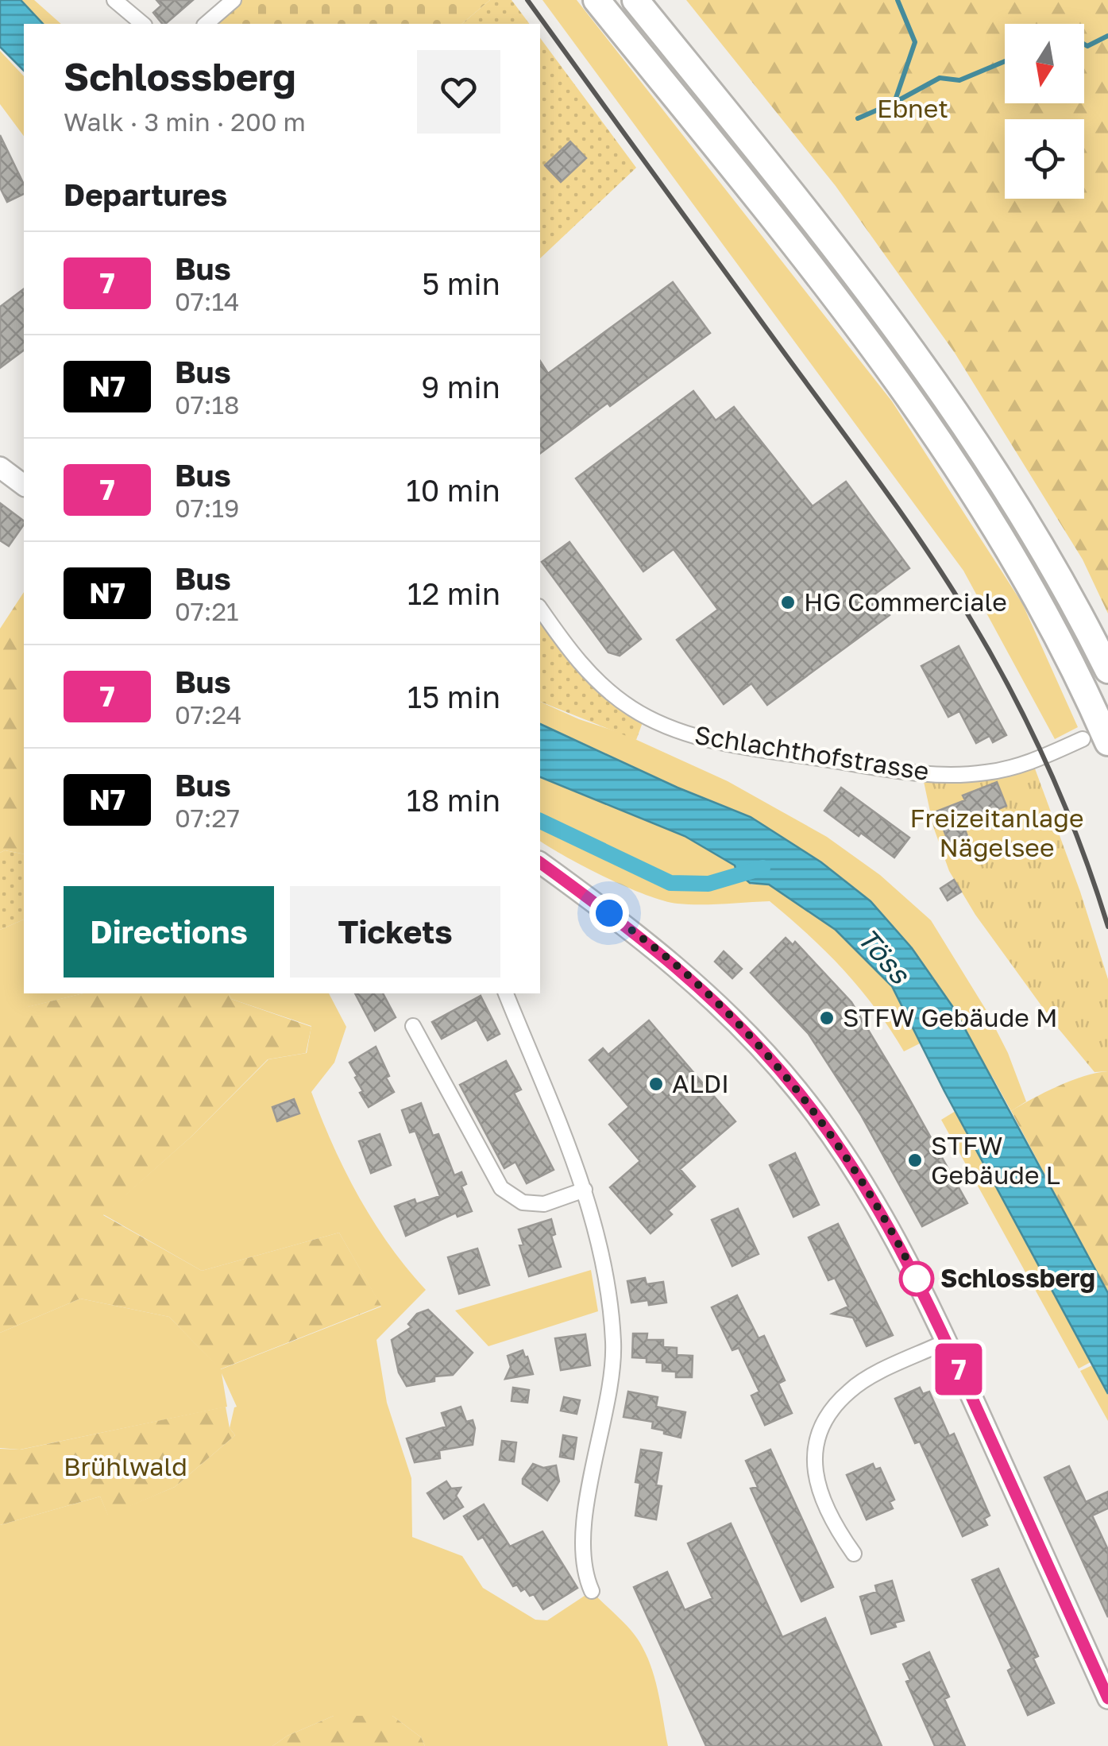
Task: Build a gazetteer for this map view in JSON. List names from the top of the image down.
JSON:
{
  "streets": {
    "street": ["Schlachthofstrasse"]
  },
  "water": ["Töss"],
  "parks": ["Ebnet", "Freizeitanlage Nägelsee", "Brühlwald"],
  "places": [
    "HG Commerciale",
    "STFW Gebäude M",
    "ALDI",
    "STFW Gebäude L",
    "Schlossberg"
  ],
  "lines": ["bus line 7"],
  "north": "bottom",
  "page": {
    "on_map": "7",
    "heading": [
      ["Schlossberg", "Walk · 3 min · 200 m"],
      "Departures"
    ],
    "list": [
      {
        "mark": "7",
        "name": "Bus",
        "note": "07:14",
        "value": "5 min"
      },
      {
        "mark": "N7",
        "name": "Bus",
        "note": "07:18",
        "value": "9 min"
      },
      {
        "mark": "7",
        "name": "Bus",
        "note": "07:19",
        "value": "10 min"
      },
      {
        "mark": "N7",
        "name": "Bus",
        "note": "07:21",
        "value": "12 min"
      },
      {
        "mark": "7",
        "name": "Bus",
        "note": "07:24",
        "value": "15 min"
      },
      {
        "mark": "N7",
        "name": "Bus",
        "note": "07:27",
        "value": "18 min"
      }
    ],
    "buttons": ["Directions", "Tickets"]
  }
}
